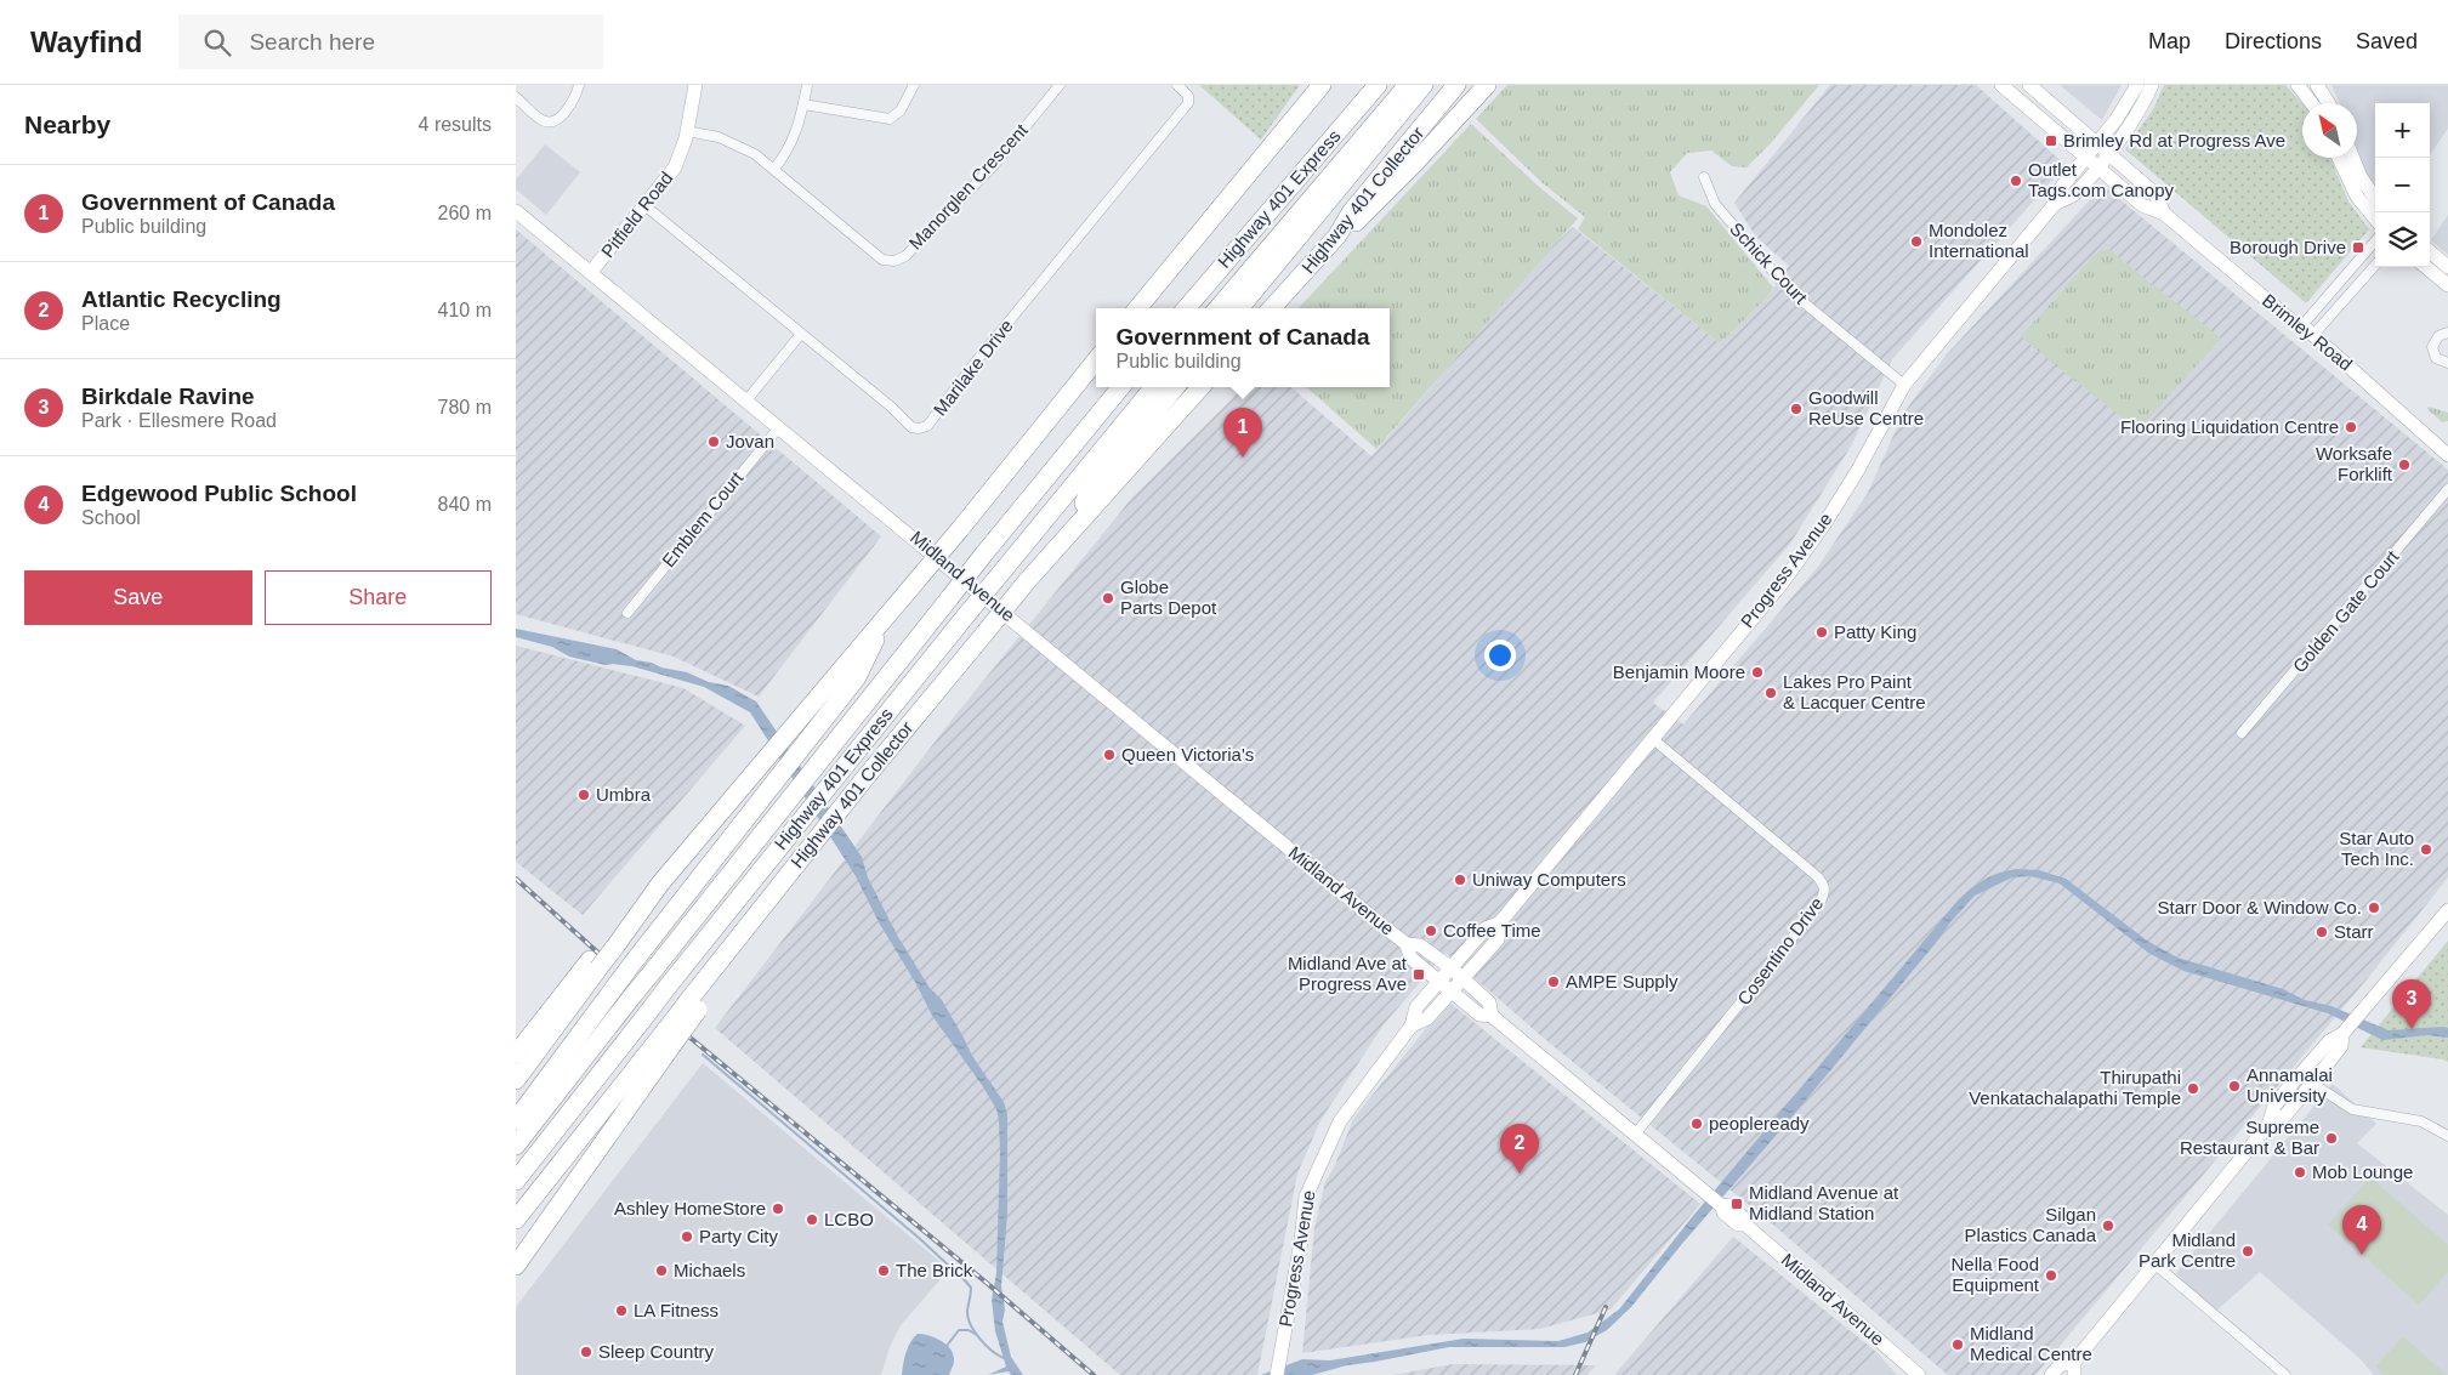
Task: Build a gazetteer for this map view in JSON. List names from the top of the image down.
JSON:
{
  "streets": {
    "highway": ["Highway 401 Express", "Highway 401 Collector"],
    "main road": [
      "Pitfield Road",
      "Brimley Road",
      "Progress Avenue",
      "Midland Avenue"
    ],
    "street": [
      "Manorglen Crescent",
      "Schick Court",
      "Marilake Drive",
      "Emblem Court",
      "Golden Gate Court",
      "Cosentino Drive"
    ]
  },
  "crossings": [
    ["Manorglen Crescent", "Pitfield Road"],
    ["Pitfield Road", "Marilake Drive"],
    ["Pitfield Road", "Midland Avenue"],
    ["Schick Court", "Progress Avenue"],
    ["Brimley Road", "Progress Avenue"],
    ["Emblem Court", "Midland Avenue"],
    ["Progress Avenue", "Midland Avenue"],
    ["Progress Avenue", "Cosentino Drive"],
    ["Midland Avenue", "Cosentino Drive"]
  ],
  "places": {
    "transit": [
      "Brimley Rd at Progress Ave",
      "Borough Drive",
      "Midland Ave at Progress Ave",
      "Midland Avenue at Midland Station"
    ],
    "other": [
      "Outlet Tags.com Canopy",
      "Mondolez International",
      "Goodwill ReUse Centre",
      "Flooring Liquidation Centre",
      "Jovan",
      "Worksafe Forklift",
      "Globe Parts Depot",
      "Patty King",
      "Benjamin Moore",
      "Lakes Pro Paint & Lacquer Centre",
      "Queen Victoria's",
      "Umbra",
      "Star Auto Tech Inc.",
      "Uniway Computers",
      "Starr Door & Window Co.",
      "Coffee Time",
      "Starr",
      "AMPE Supply",
      "Annamalai University",
      "Thirupathi Venkatachalapathi Temple",
      "peopleready",
      "Supreme Restaurant & Bar",
      "Mob Lounge",
      "Ashley HomeStore",
      "LCBO",
      "Silgan Plastics Canada",
      "Party City",
      "Midland Park Centre",
      "Michaels",
      "The Brick",
      "Nella Food Equipment",
      "LA Fitness",
      "Midland Medical Centre",
      "Sleep Country"
    ]
  },
  "north": "top left",
  "page": {
    "header": "Wayfind",
    "search": "Search here",
    "nav": ["Map", "Directions", "Saved"],
    "heading": ["Nearby", "4 results"],
    "map_buttons": ["+", "−"],
    "list": [
      {
        "mark": "1",
        "name": "Government of Canada",
        "note": "Public building",
        "value": "260 m"
      },
      {
        "mark": "2",
        "name": "Atlantic Recycling",
        "note": "Place",
        "value": "410 m"
      },
      {
        "mark": "3",
        "name": "Birkdale Ravine",
        "note": "Park · Ellesmere Road",
        "value": "780 m"
      },
      {
        "mark": "4",
        "name": "Edgewood Public School",
        "note": "School",
        "value": "840 m"
      }
    ],
    "popup": ["Government of Canada", "Public building"],
    "pins": [
      "1",
      "3",
      "2",
      "4"
    ],
    "buttons": ["Save", "Share"]
  }
}
